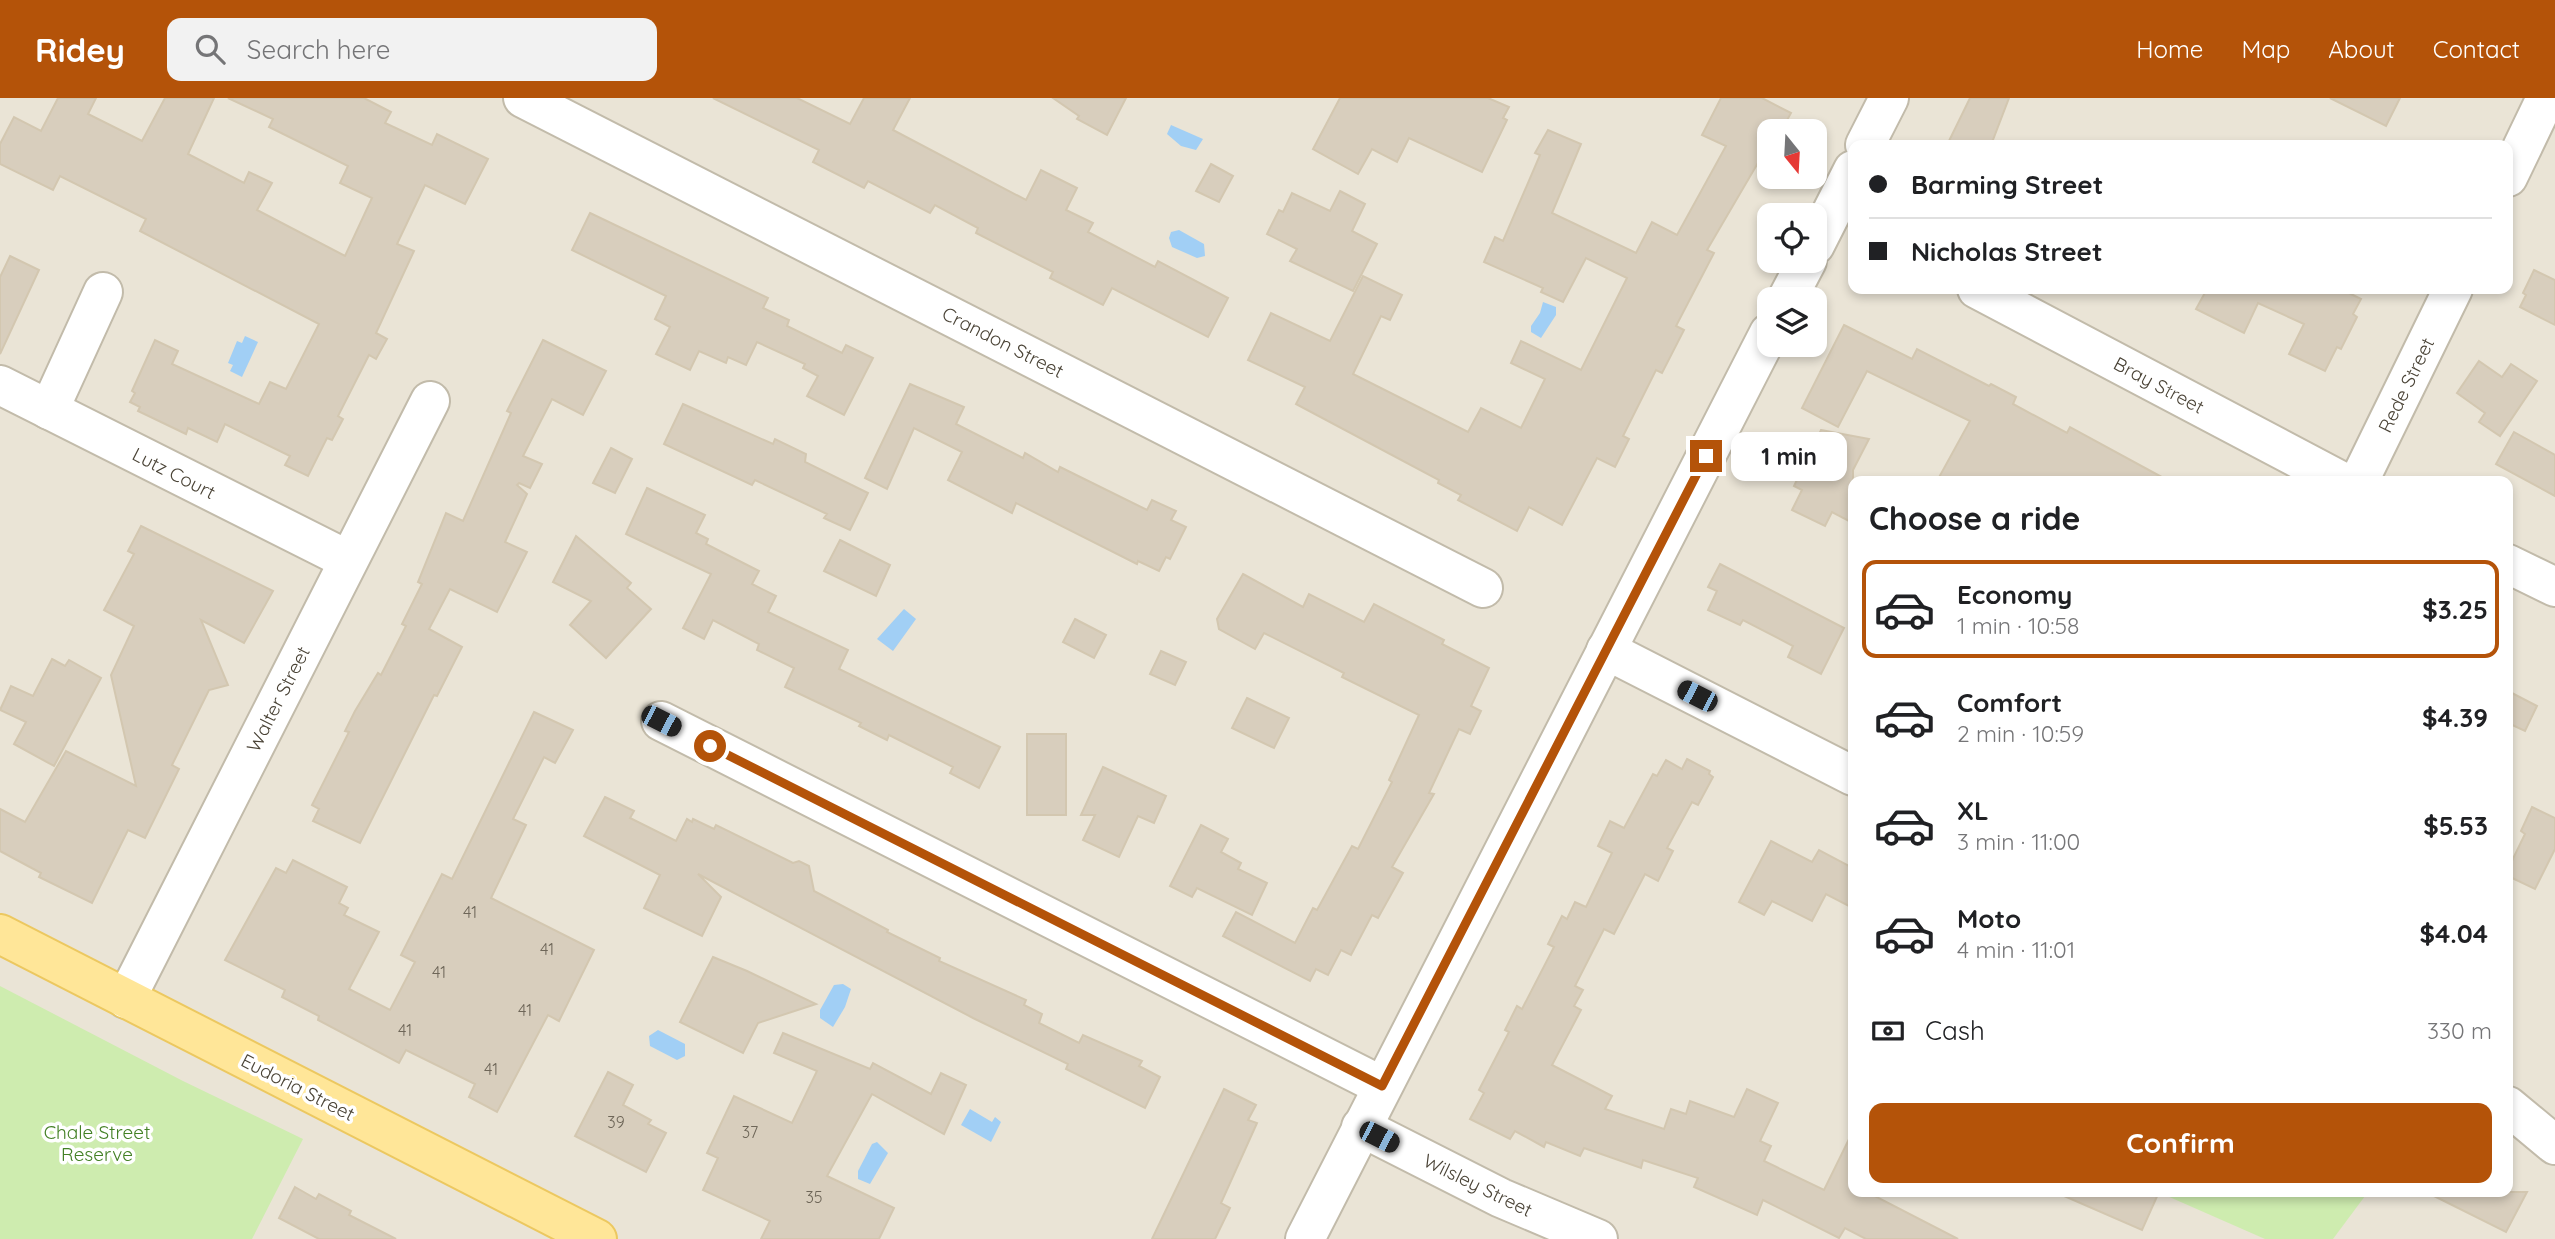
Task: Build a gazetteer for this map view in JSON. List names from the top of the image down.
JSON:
{
  "streets": {
    "main road": ["Eudoria Street"],
    "street": [
      "Crandon Street",
      "Bray Street",
      "Rede Street",
      "Lutz Court",
      "Walter Street",
      "Wilsley Street"
    ]
  },
  "crossings": [
    ["Lutz Court", "Walter Street"],
    ["Walter Street", "Eudoria Street"]
  ],
  "parks": ["Chale Street Reserve"],
  "house_numbers": [
    "41",
    "41",
    "41",
    "41",
    "41",
    "41",
    "39",
    "37",
    "35"
  ],
  "north": "bottom",
  "page": {
    "header": "Ridey",
    "search": "Search here",
    "nav": [
      "Home",
      "Map",
      "About",
      "Contact"
    ],
    "banner": ["Barming Street", "Nicholas Street"],
    "bubble": "1 min",
    "heading": "Choose a ride",
    "list": [
      {
        "name": "Economy",
        "note": "1 min · 10:58",
        "value": "$3.25"
      },
      {
        "name": "Comfort",
        "note": "2 min · 10:59",
        "value": "$4.39"
      },
      {
        "name": "XL",
        "note": "3 min · 11:00",
        "value": "$5.53"
      },
      {
        "name": "Moto",
        "note": "4 min · 11:01",
        "value": "$4.04"
      }
    ],
    "pay": ["Cash", "330 m"],
    "buttons": "Confirm"
  }
}
